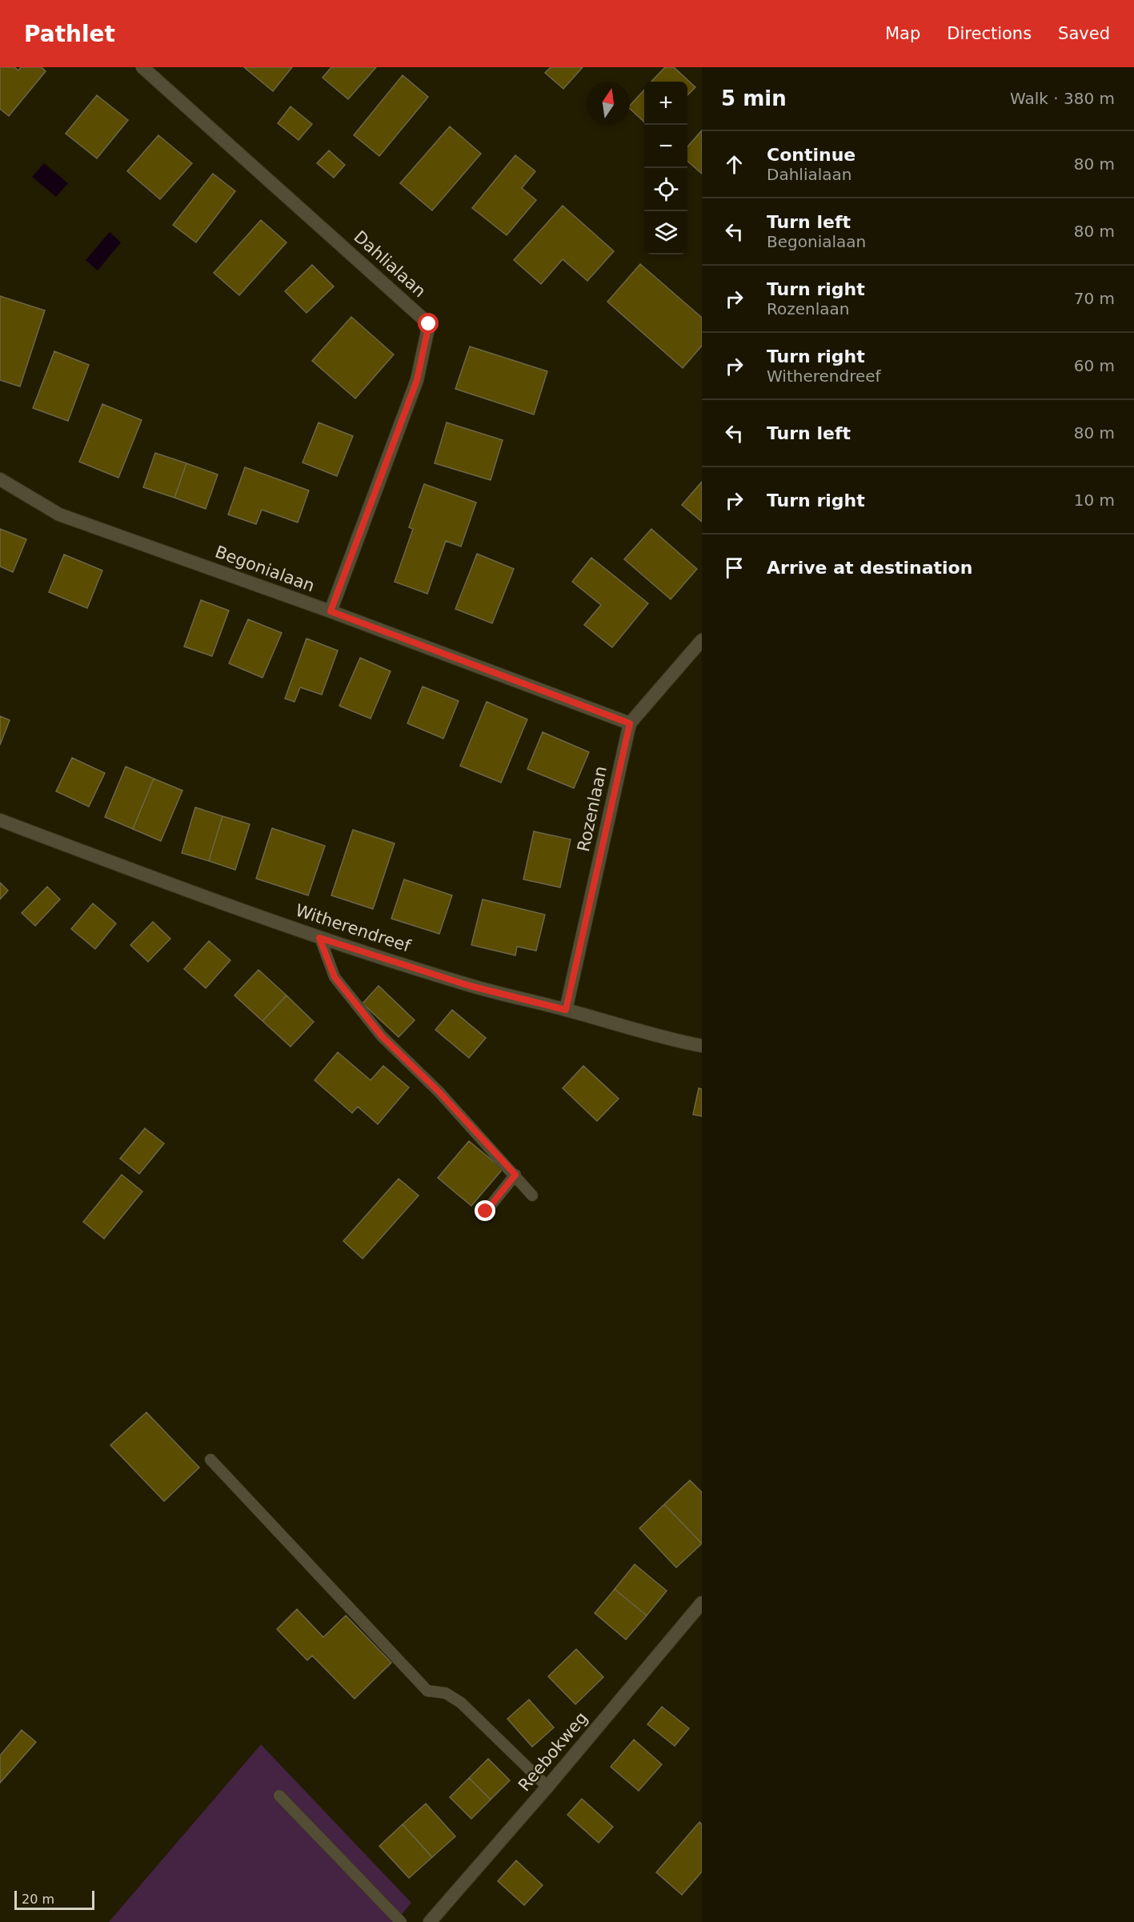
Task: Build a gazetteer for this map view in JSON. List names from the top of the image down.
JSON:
{
  "streets": {
    "street": [
      "Dahlialaan",
      "Begonialaan",
      "Rozenlaan",
      "Witherendreef",
      "Reebokweg"
    ]
  },
  "crossings": [
    ["Dahlialaan", "Begonialaan"],
    ["Begonialaan", "Rozenlaan"],
    ["Rozenlaan", "Witherendreef"]
  ],
  "scale_bar": "20 m",
  "north": "top",
  "page": {
    "header": "Pathlet",
    "nav": ["Map", "Directions", "Saved"],
    "heading": ["5 min", "Walk · 380 m"],
    "map_buttons": ["+", "−"],
    "list": [
      ["Continue", "Dahlialaan", "80 m"],
      ["Turn left", "Begonialaan", "80 m"],
      ["Turn right", "Rozenlaan", "70 m"],
      ["Turn right", "Witherendreef", "60 m"],
      ["Turn left", "80 m"],
      ["Turn right", "10 m"],
      "Arrive at destination"
    ],
    "scale": "20 m"
  }
}
